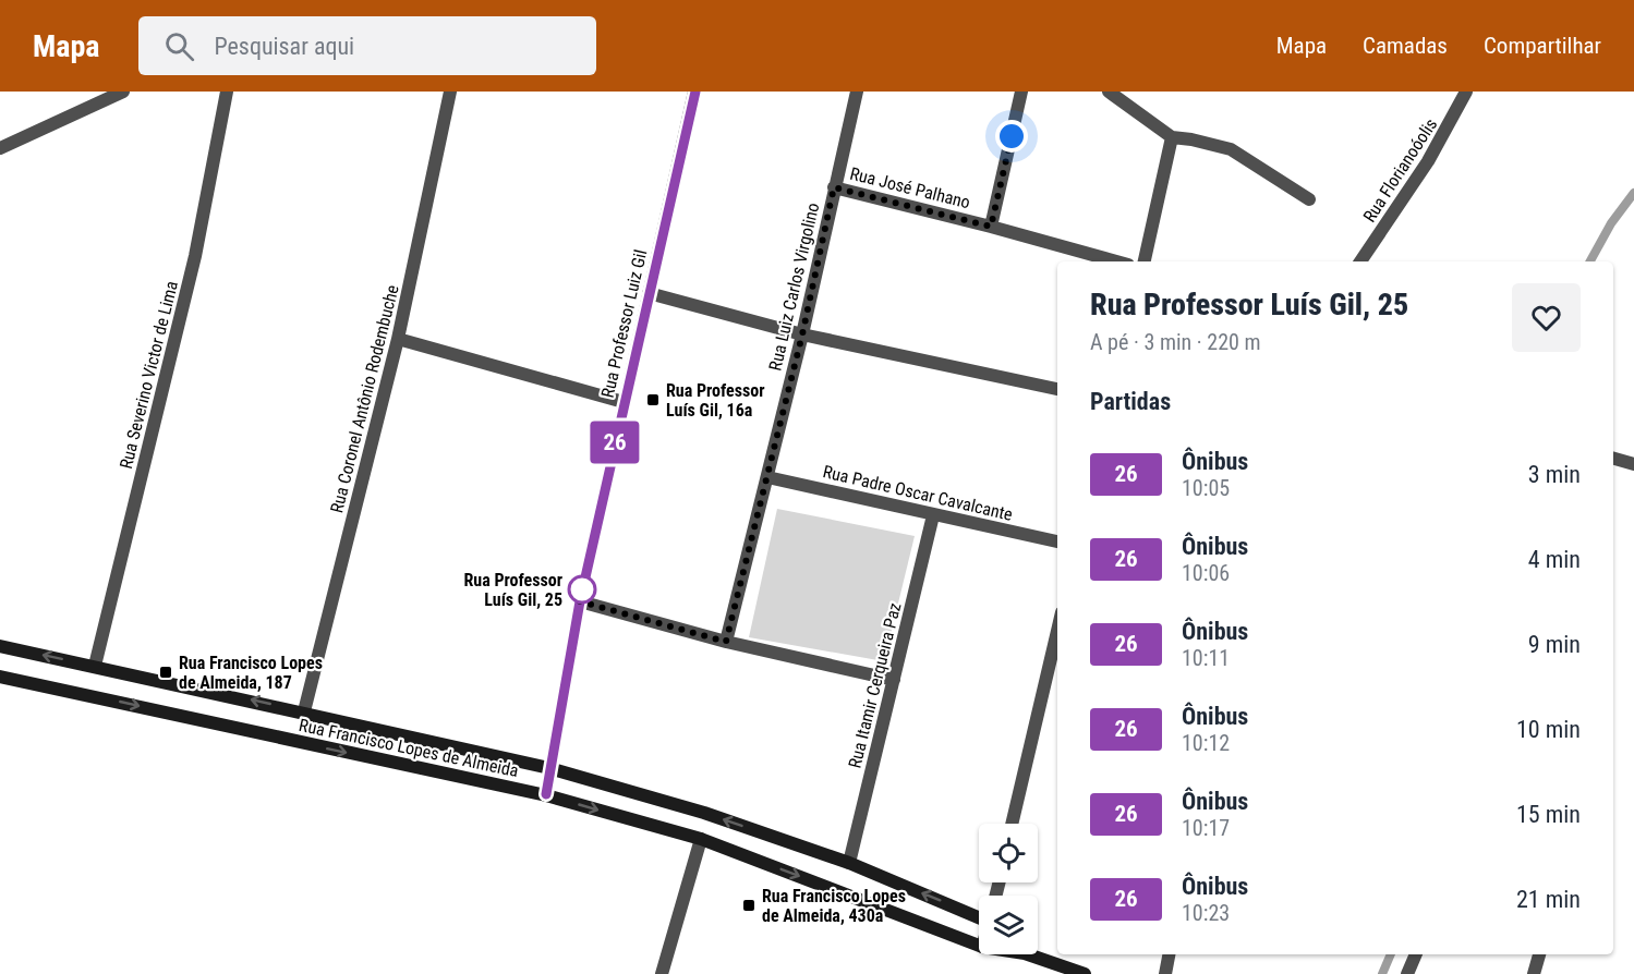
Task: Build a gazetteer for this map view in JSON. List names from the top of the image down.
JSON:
{
  "streets": {
    "main road": ["Rua Francisco Lopes de Almeida"],
    "street": [
      "Rua Florianoóolis",
      "Rua José Palhano",
      "Rua Luiz Carlos Virgolino",
      "Rua Professor Luiz Gil",
      "Rua Severino Victor de Lima",
      "Rua Coronel Antônio Rodembuche",
      "Rua Padre Oscar Cavalcante",
      "Rua Itamir Cerqueira Paz"
    ]
  },
  "crossings": [
    ["Rua José Palhano", "Rua Luiz Carlos Virgolino"],
    ["Rua Luiz Carlos Virgolino", "Rua Padre Oscar Cavalcante"],
    ["Rua Professor Luiz Gil", "Rua Francisco Lopes de Almeida"],
    ["Rua Severino Victor de Lima", "Rua Francisco Lopes de Almeida"],
    ["Rua Coronel Antônio Rodembuche", "Rua Francisco Lopes de Almeida"],
    ["Rua Padre Oscar Cavalcante", "Rua Itamir Cerqueira Paz"],
    ["Rua Itamir Cerqueira Paz", "Rua Francisco Lopes de Almeida"]
  ],
  "places": {
    "transit": ["Rua Professor Luís Gil, 16a", "Rua Francisco Lopes de Almeida, 187", "Rua Francisco Lopes de Almeida, 430a"],
    "other": ["Rua Professor Luís Gil, 25"]
  },
  "lines": ["bus line 26"],
  "page": {
    "header": "Mapa",
    "search": "Pesquisar aqui",
    "nav": ["Mapa", "Camadas", "Compartilhar"],
    "on_map": "26",
    "heading": [
      ["Rua Professor Luís Gil, 25", "A pé · 3 min · 220 m"],
      "Partidas"
    ],
    "list": [
      {
        "mark": "26",
        "name": "Ônibus",
        "note": "10:05",
        "value": "3 min"
      },
      {
        "mark": "26",
        "name": "Ônibus",
        "note": "10:06",
        "value": "4 min"
      },
      {
        "mark": "26",
        "name": "Ônibus",
        "note": "10:11",
        "value": "9 min"
      },
      {
        "mark": "26",
        "name": "Ônibus",
        "note": "10:12",
        "value": "10 min"
      },
      {
        "mark": "26",
        "name": "Ônibus",
        "note": "10:17",
        "value": "15 min"
      },
      {
        "mark": "26",
        "name": "Ônibus",
        "note": "10:23",
        "value": "21 min"
      }
    ]
  }
}
